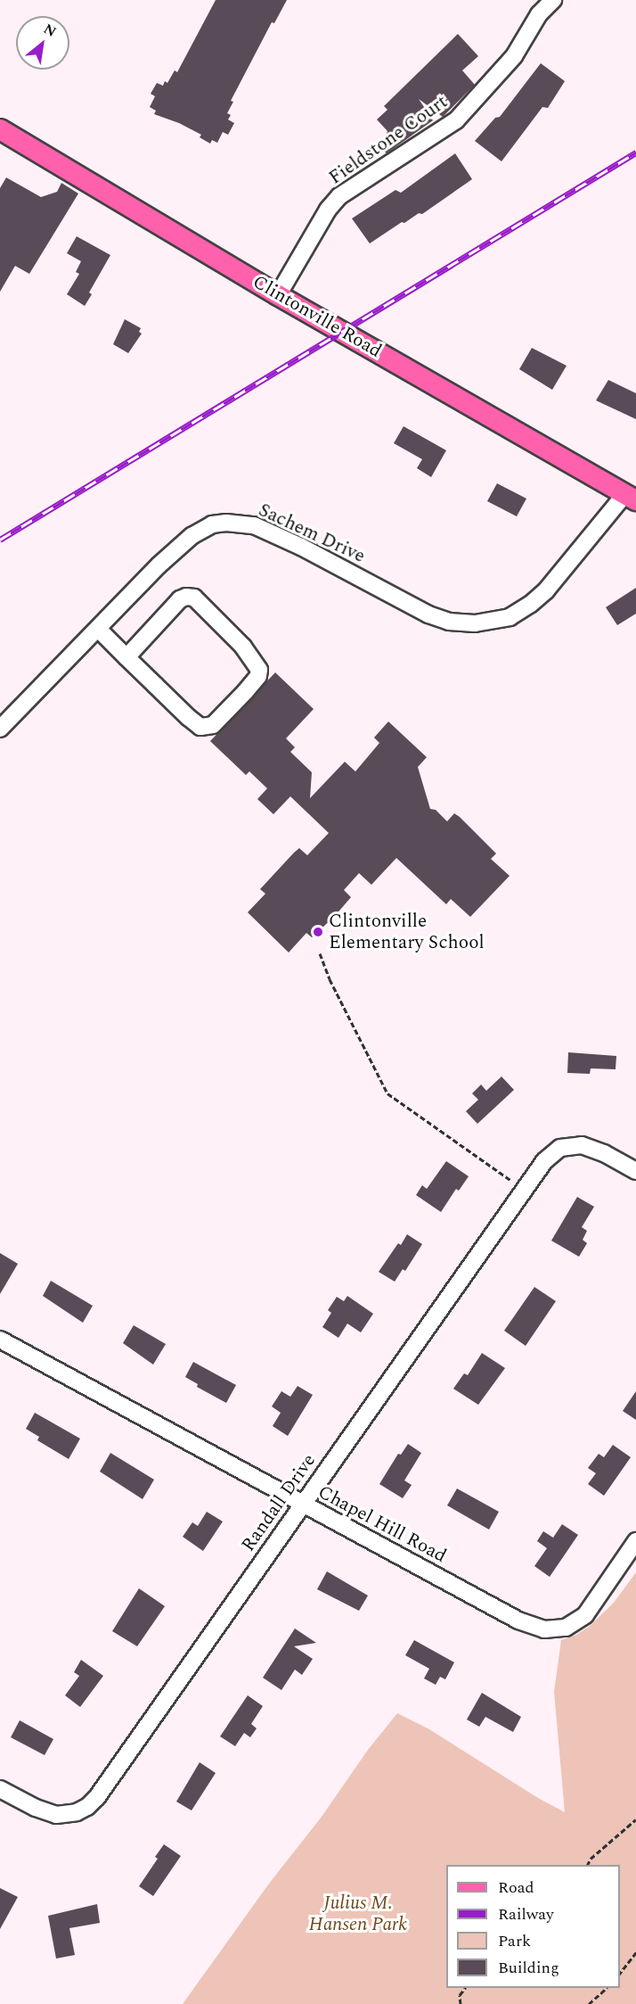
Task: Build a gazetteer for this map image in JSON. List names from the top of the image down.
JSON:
{
  "streets": {
    "main road": ["Clintonville Road"],
    "street": [
      "Fieldstone Court",
      "Sachem Drive",
      "Randall Drive",
      "Chapel Hill Road"
    ]
  },
  "crossings": [
    ["Fieldstone Court", "Clintonville Road"],
    ["Clintonville Road", "Sachem Drive"],
    ["Randall Drive", "Chapel Hill Road"]
  ],
  "parks": ["Julius M. Hansen Park"],
  "places": ["Clintonville Elementary School"],
  "legend": [
    "Road",
    "Railway",
    "Park",
    "Building"
  ],
  "north": "top right"
}
